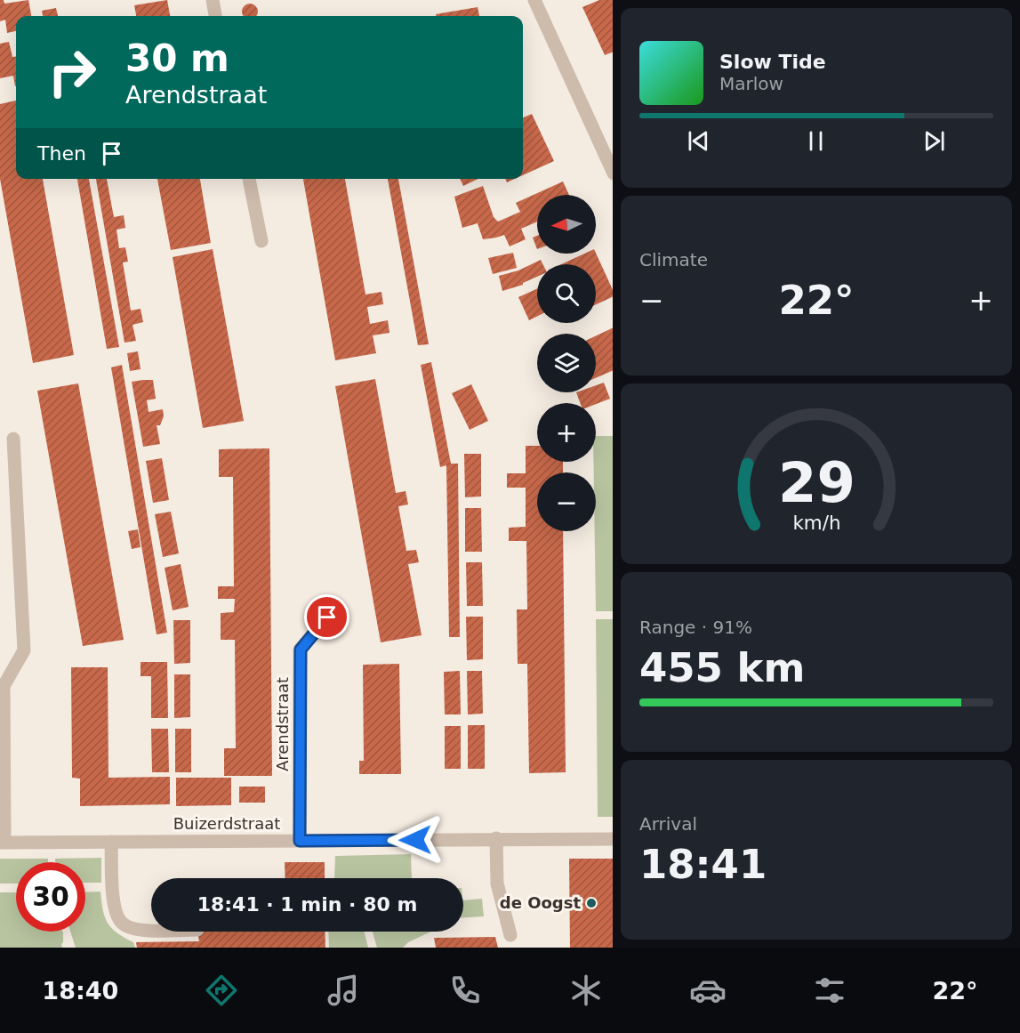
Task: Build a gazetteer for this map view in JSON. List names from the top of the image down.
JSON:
{
  "streets": {
    "street": ["Arendstraat", "Buizerdstraat"]
  },
  "crossings": [
    ["Arendstraat", "Buizerdstraat"]
  ],
  "places": ["de Oogst"],
  "north": "left",
  "page": {
    "turn": ["30 m", "Arendstraat"],
    "song": ["Slow Tide", "Marlow"],
    "then": "Then",
    "map_buttons": ["+", "−"],
    "tile": [
      "Climate",
      ["Range · 91%", "455 km"],
      ["Arrival", "18:41"]
    ],
    "heat": ["−", "22°", "+"],
    "limit": "30",
    "trip": "18:41 · 1 min · 80 m",
    "tabs": ["18:40", "22°"],
    "gauge": ["29", "km/h"]
  }
}
